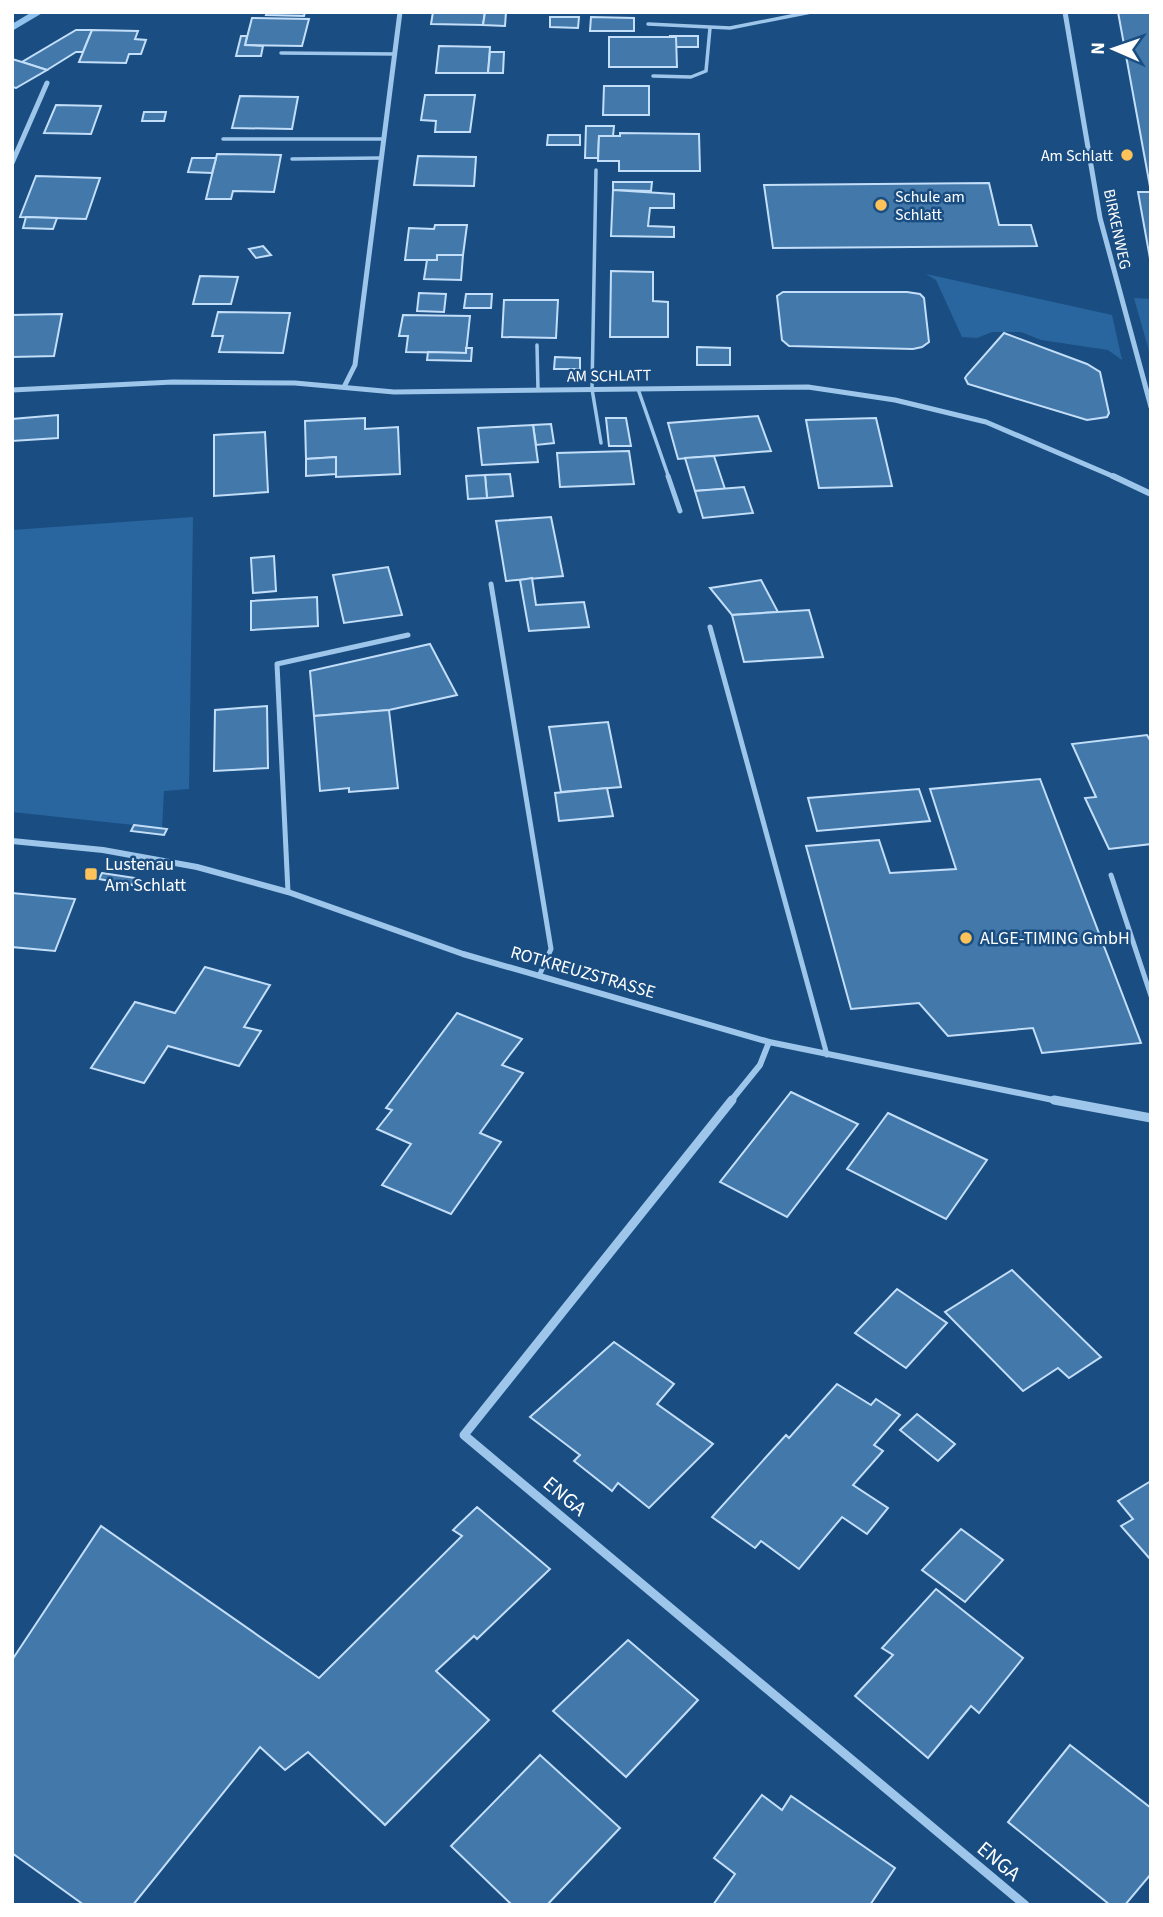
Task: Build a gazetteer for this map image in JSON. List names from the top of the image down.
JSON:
{
  "streets": {
    "street": [
      "BIRKENWEG",
      "AM SCHLATT",
      "ROTKREUZSTRASSE",
      "ENGA"
    ]
  },
  "crossings": [
    ["ROTKREUZSTRASSE", "ENGA"]
  ],
  "places": {
    "other": ["Am Schlatt", "Schule am Schlatt", "ALGE-TIMING GmbH"],
    "transit": ["Lustenau Am Schlatt"]
  },
  "north": "left"
}
